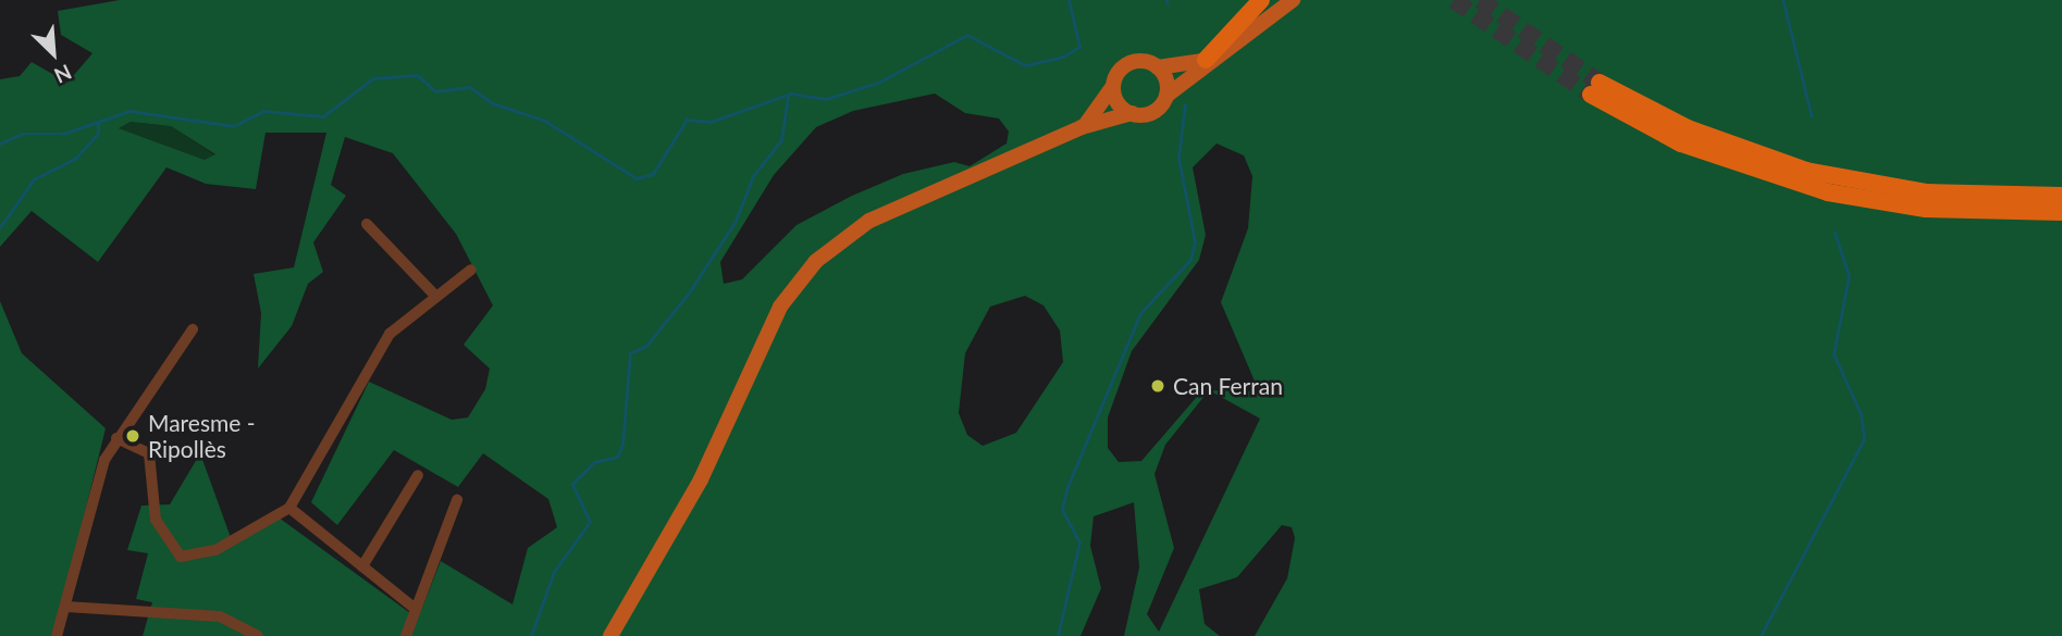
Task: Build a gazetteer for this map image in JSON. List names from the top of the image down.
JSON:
{
  "places": ["Can Ferran", "Maresme - Ripollès"],
  "north": "bottom right"
}
